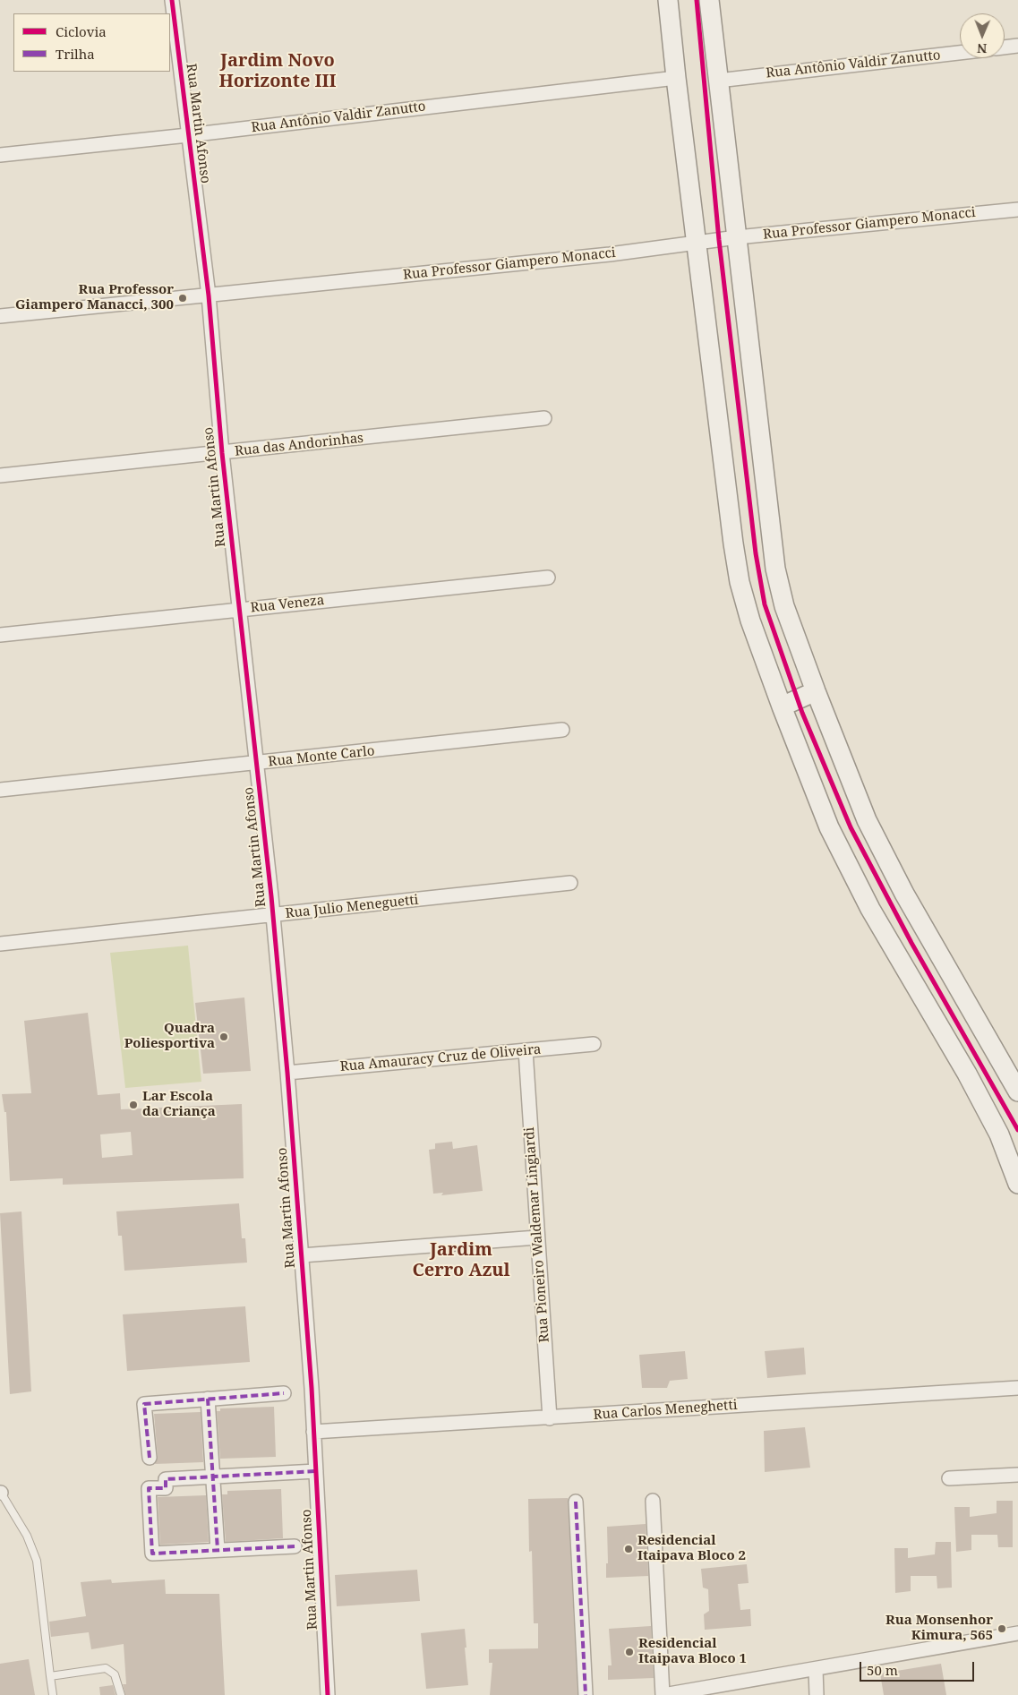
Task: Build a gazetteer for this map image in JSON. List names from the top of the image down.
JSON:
{
  "streets": {
    "street": [
      "Rua Antônio Valdir Zanutto",
      "Rua Martin Afonso",
      "Rua Professor Giampero Monacci",
      "Rua das Andorinhas",
      "Rua Veneza",
      "Rua Monte Carlo",
      "Rua Julio Meneguetti",
      "Rua Amauracy Cruz de Oliveira",
      "Rua Pioneiro Waldemar Lingiardi",
      "Rua Carlos Meneghetti"
    ]
  },
  "crossings": [
    ["Rua Antônio Valdir Zanutto", "Rua Martin Afonso"],
    ["Rua Martin Afonso", "Rua Professor Giampero Monacci"],
    ["Rua Martin Afonso", "Rua das Andorinhas"],
    ["Rua Martin Afonso", "Rua Veneza"],
    ["Rua Martin Afonso", "Rua Monte Carlo"],
    ["Rua Martin Afonso", "Rua Julio Meneguetti"],
    ["Rua Martin Afonso", "Rua Amauracy Cruz de Oliveira"],
    ["Rua Martin Afonso", "Rua Carlos Meneghetti"],
    ["Rua Amauracy Cruz de Oliveira", "Rua Pioneiro Waldemar Lingiardi"],
    ["Rua Pioneiro Waldemar Lingiardi", "Rua Carlos Meneghetti"]
  ],
  "districts": ["Jardim Novo Horizonte III", "Jardim Cerro Azul"],
  "places": [
    "Rua Professor Giampero Manacci, 300",
    "Quadra Poliesportiva",
    "Lar Escola da Criança",
    "Residencial Itaipava Bloco 2",
    "Rua Monsenhor Kimura, 565",
    "Residencial Itaipava Bloco 1"
  ],
  "legend": ["Ciclovia", "Trilha"],
  "scale_bar": "50 m",
  "north": "bottom"
}
